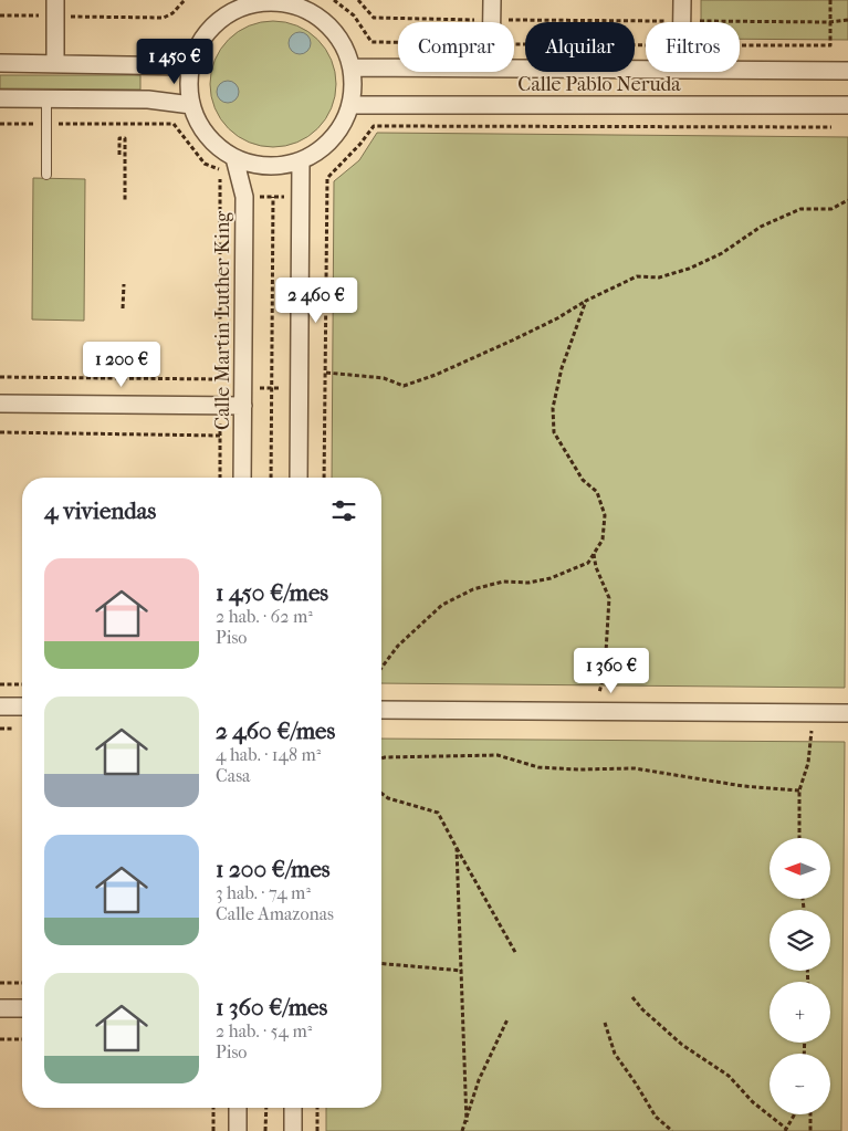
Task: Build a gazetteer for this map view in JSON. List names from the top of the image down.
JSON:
{
  "streets": {
    "street": ["Calle Pablo Neruda", "Calle Martin Luther King"]
  },
  "crossings": [
    ["Calle Pablo Neruda", "Calle Martin Luther King"]
  ],
  "north": "left",
  "page": {
    "chip": ["Comprar", "Alquilar", "Filtros"],
    "price": [
      "1 450 €",
      "2 460 €",
      "1 200 €",
      "1 360 €"
    ],
    "heading": "4 viviendas",
    "list": [
      {
        "name": "1 450 €/mes",
        "note": "2 hab. · 62 m² · Piso"
      },
      {
        "name": "2 460 €/mes",
        "note": "4 hab. · 148 m² · Casa"
      },
      {
        "name": "1 200 €/mes",
        "note": "3 hab. · 74 m² · Calle Amazonas"
      },
      {
        "name": "1 360 €/mes",
        "note": "2 hab. · 54 m² · Piso"
      }
    ],
    "map_buttons": ["+", "−"]
  }
}
